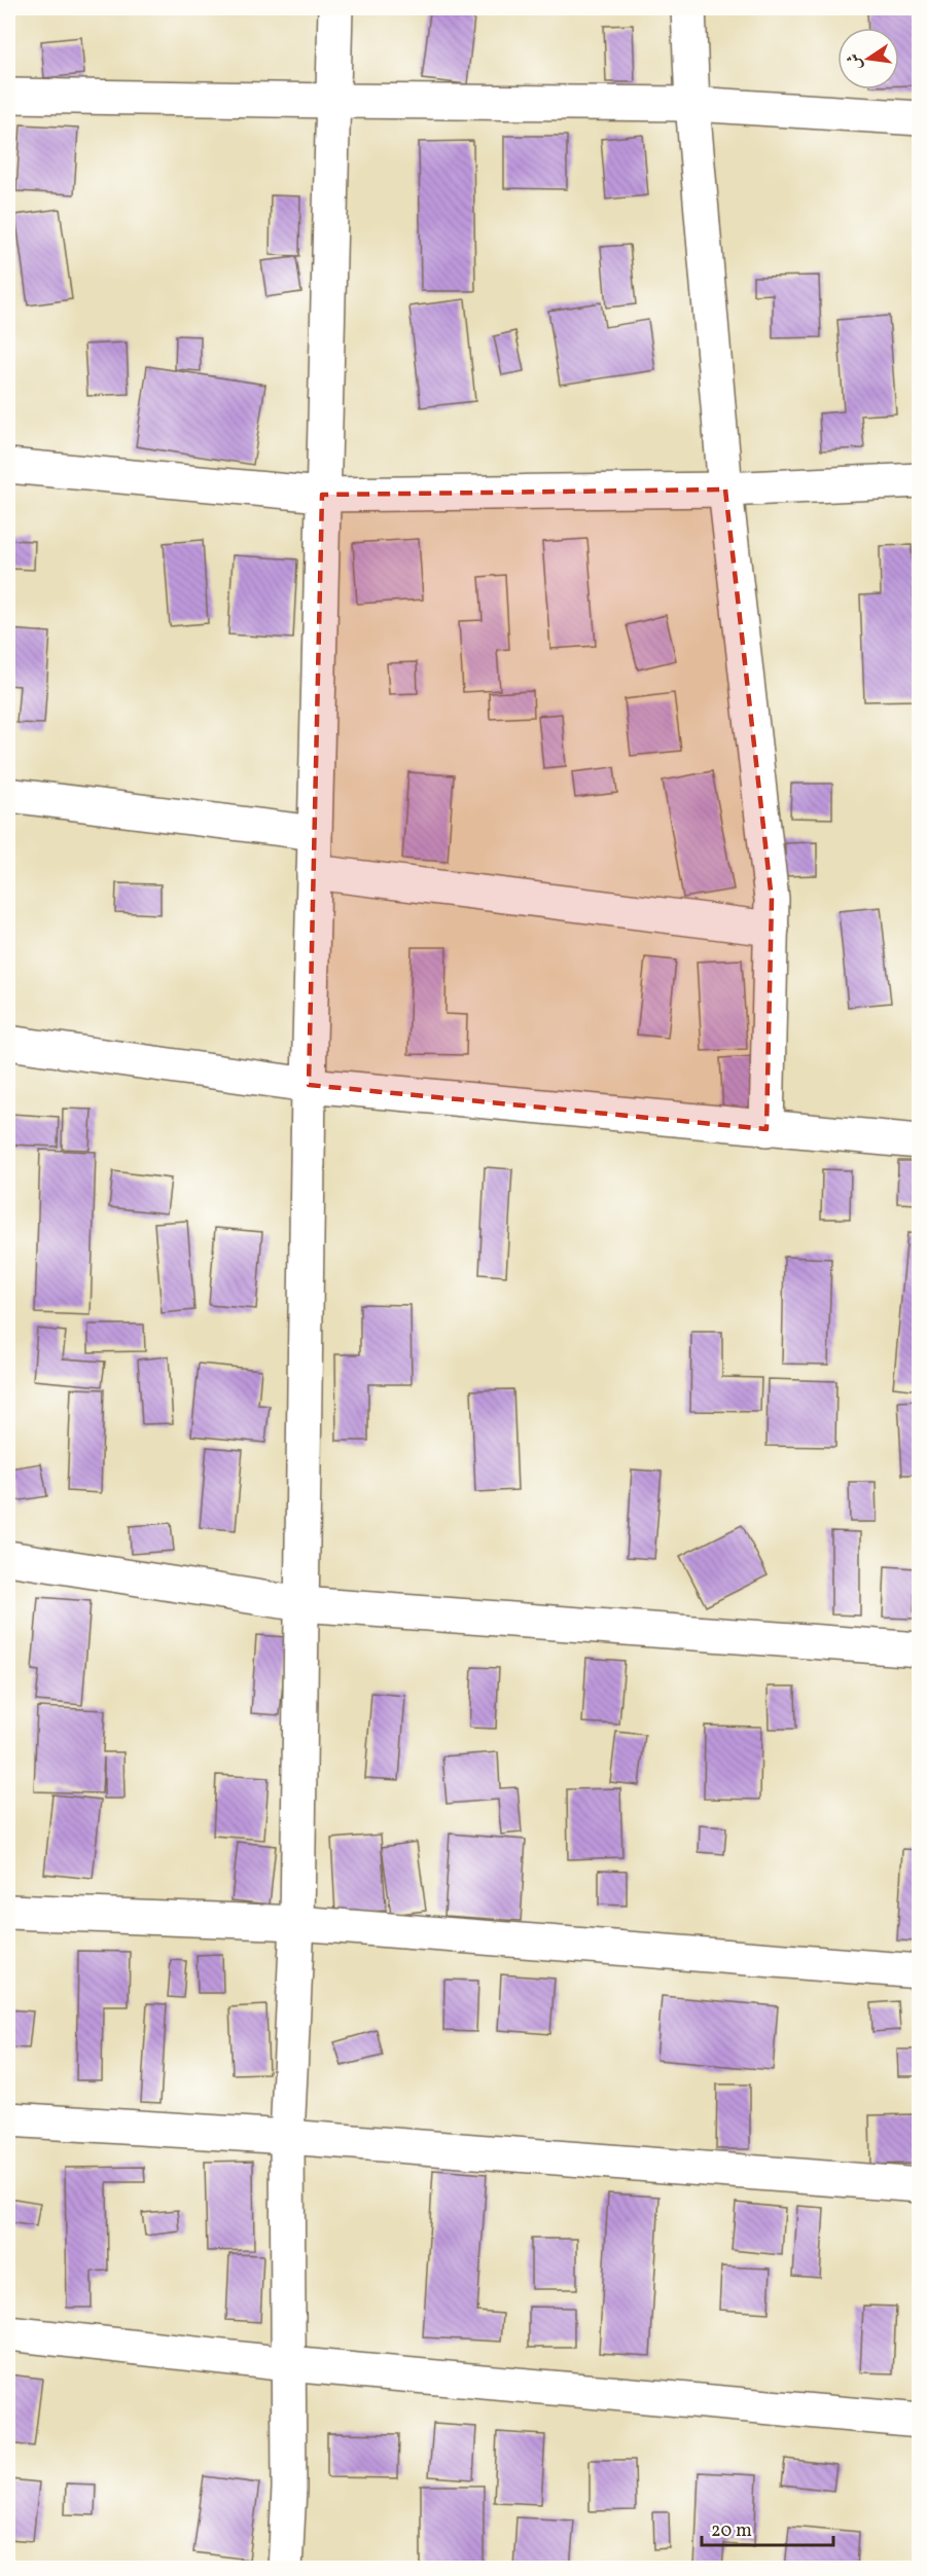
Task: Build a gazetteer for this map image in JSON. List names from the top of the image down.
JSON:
{
  "scale_bar": "20 m",
  "north": "left"
}
